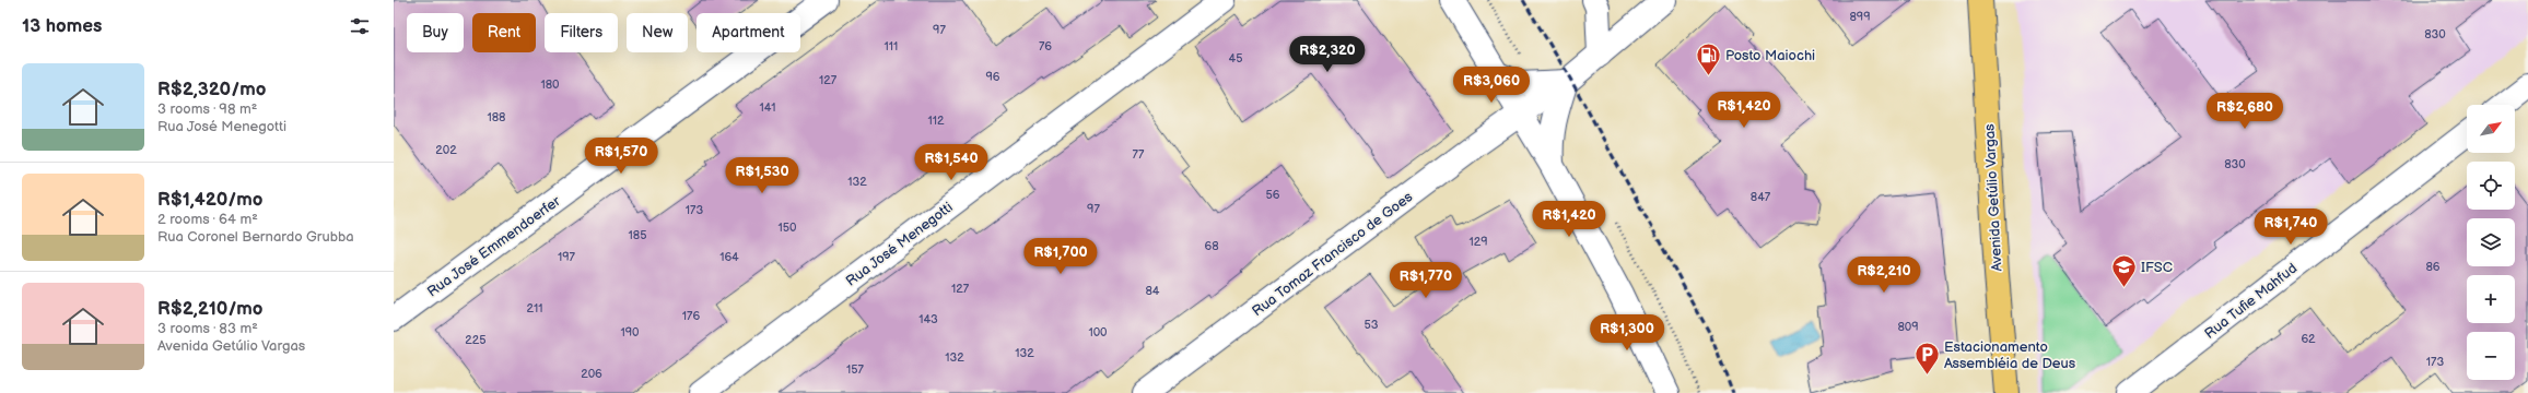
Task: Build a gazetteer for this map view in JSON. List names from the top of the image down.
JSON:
{
  "streets": {
    "highway": ["Avenida Getúlio Vargas"],
    "street": [
      "Rua José Menegotti",
      "Rua José Emmendoerfer",
      "Rua Tomaz Francisco de Goes",
      "Rua Tufie Mahfud"
    ]
  },
  "places": {
    "fuel station": ["Posto Maiochi"],
    "school or university": ["IFSC"],
    "parking": ["Estacionamento Assembléia de Deus"]
  },
  "house_numbers": [
    "899",
    "97",
    "830",
    "111",
    "76",
    "45",
    "96",
    "127",
    "180",
    "141",
    "188",
    "112",
    "202",
    "77",
    "830",
    "132",
    "56",
    "847",
    "97",
    "173",
    "150",
    "185",
    "129",
    "68",
    "197",
    "164",
    "86",
    "127",
    "84",
    "211",
    "176",
    "143",
    "53",
    "809",
    "190",
    "100",
    "62",
    "225",
    "132",
    "132",
    "173",
    "157",
    "206"
  ],
  "north": "top right",
  "page": {
    "heading": "13 homes",
    "chip": [
      "Buy",
      "Rent",
      "Filters",
      "New",
      "Apartment"
    ],
    "price": [
      "R$2,320",
      "R$3,060",
      "R$1,420",
      "R$2,680",
      "R$1,570",
      "R$1,540",
      "R$1,530",
      "R$1,420",
      "R$1,740",
      "R$1,700",
      "R$2,210",
      "R$1,770",
      "R$1,300"
    ],
    "list": [
      {
        "name": "R$2,320/mo",
        "note": "3 rooms · 98 m² · Rua José Menegotti"
      },
      {
        "name": "R$1,420/mo",
        "note": "2 rooms · 64 m² · Rua Coronel Bernardo Grubba"
      },
      {
        "name": "R$2,210/mo",
        "note": "3 rooms · 83 m² · Avenida Getúlio Vargas"
      }
    ],
    "map_buttons": ["+", "−"]
  }
}
